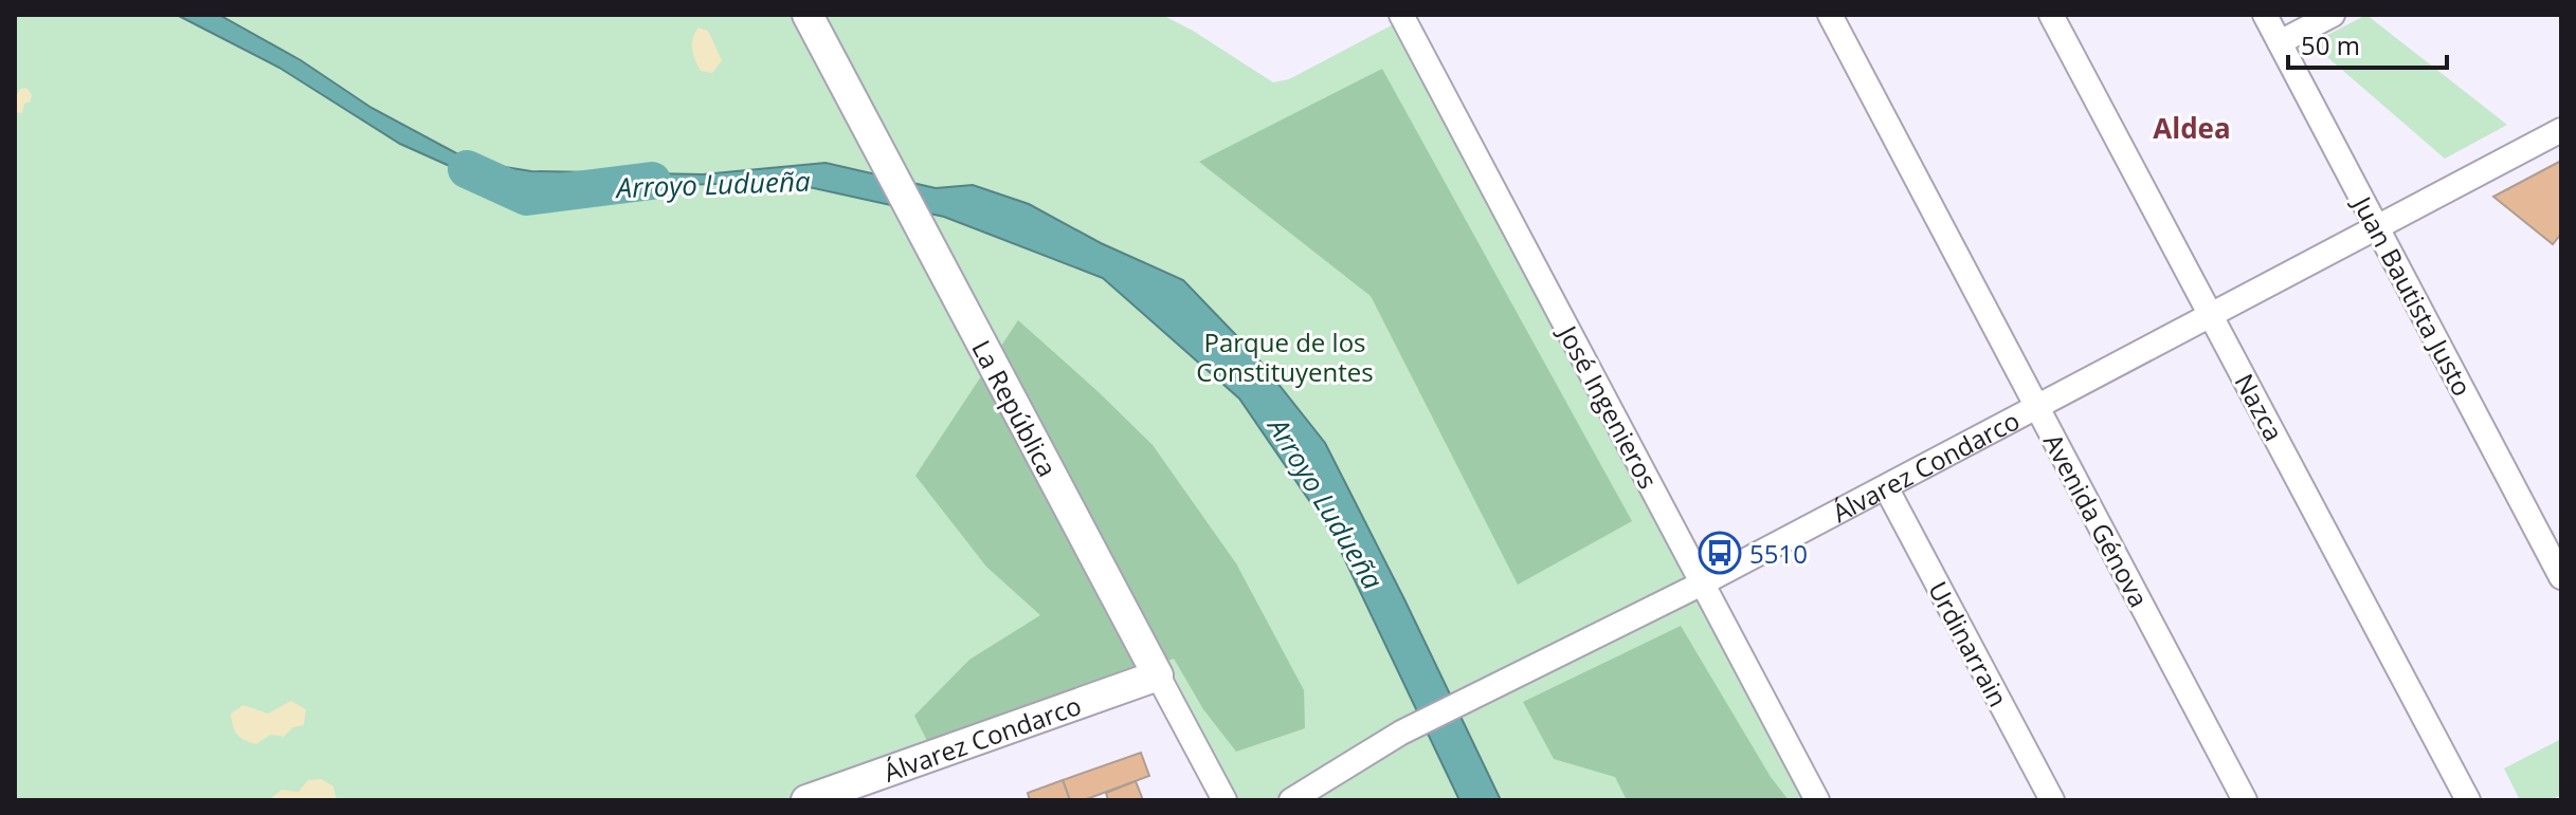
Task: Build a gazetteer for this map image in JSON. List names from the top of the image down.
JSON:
{
  "streets": {
    "main road": ["La República", "Álvarez Condarco"],
    "street": [
      "Juan Bautista Justo",
      "José Ingenieros",
      "Nazca",
      "Avenida Génova",
      "Urdinarrain"
    ]
  },
  "crossings": [
    ["Juan Bautista Justo", "Álvarez Condarco"],
    ["José Ingenieros", "Álvarez Condarco"],
    ["Nazca", "Álvarez Condarco"],
    ["La República", "Álvarez Condarco"],
    ["Álvarez Condarco", "Avenida Génova"],
    ["Álvarez Condarco", "Urdinarrain"]
  ],
  "districts": ["Aldea"],
  "water": ["Arroyo Ludueña"],
  "parks": ["Parque de los Constituyentes"],
  "places": {
    "bus stop": ["5510"]
  },
  "scale_bar": "50 m"
}
